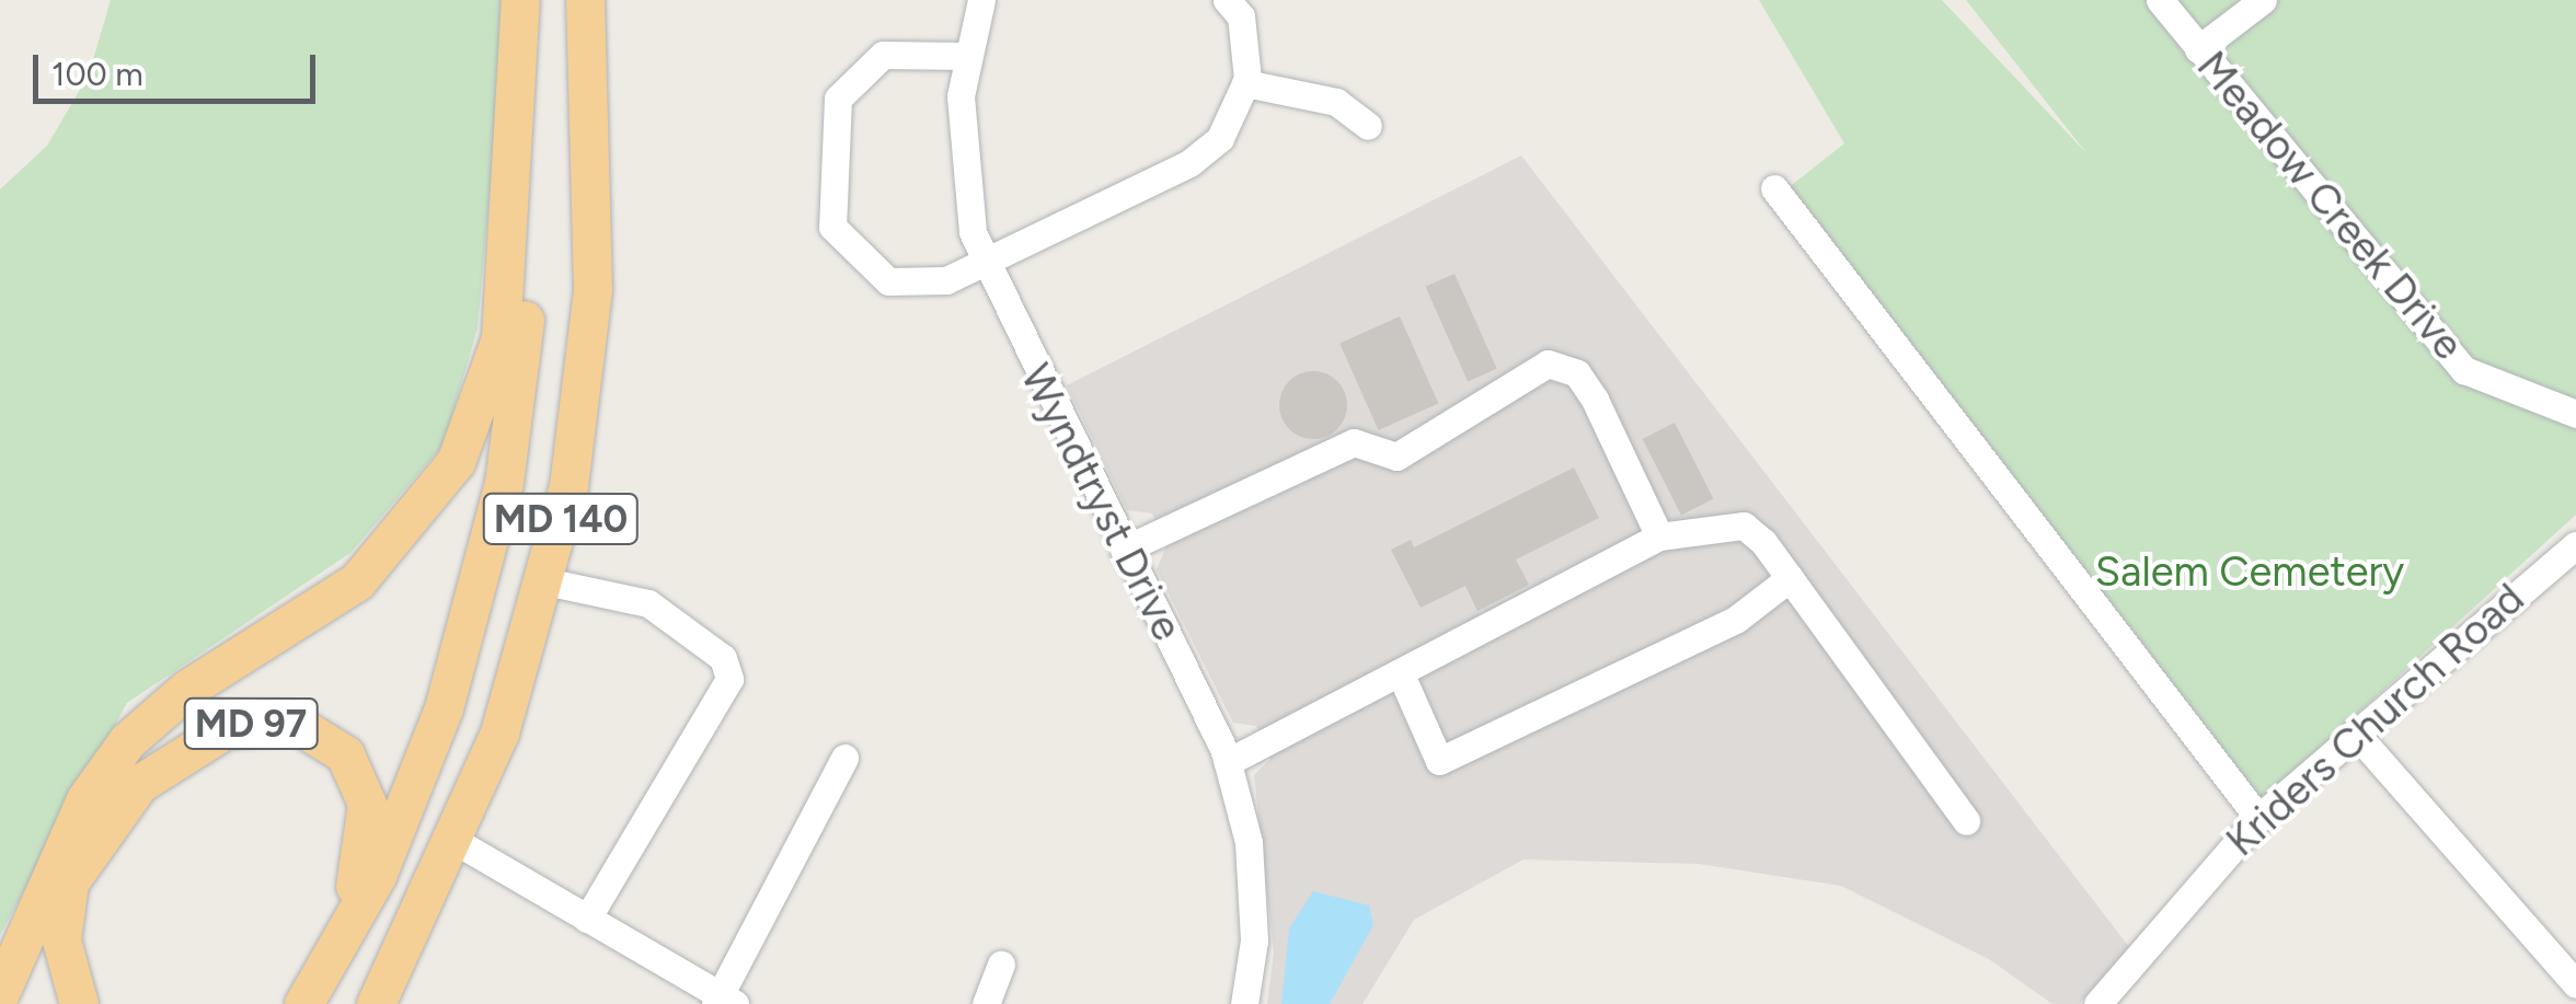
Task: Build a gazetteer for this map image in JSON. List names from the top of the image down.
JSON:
{
  "streets": {
    "highway": ["MD 140", "MD 97"],
    "street": ["Meadow Creek Drive", "Wyndtryst Drive", "Kriders Church Road"]
  },
  "parks": ["Salem Cemetery"],
  "scale_bar": "100 m"
}
